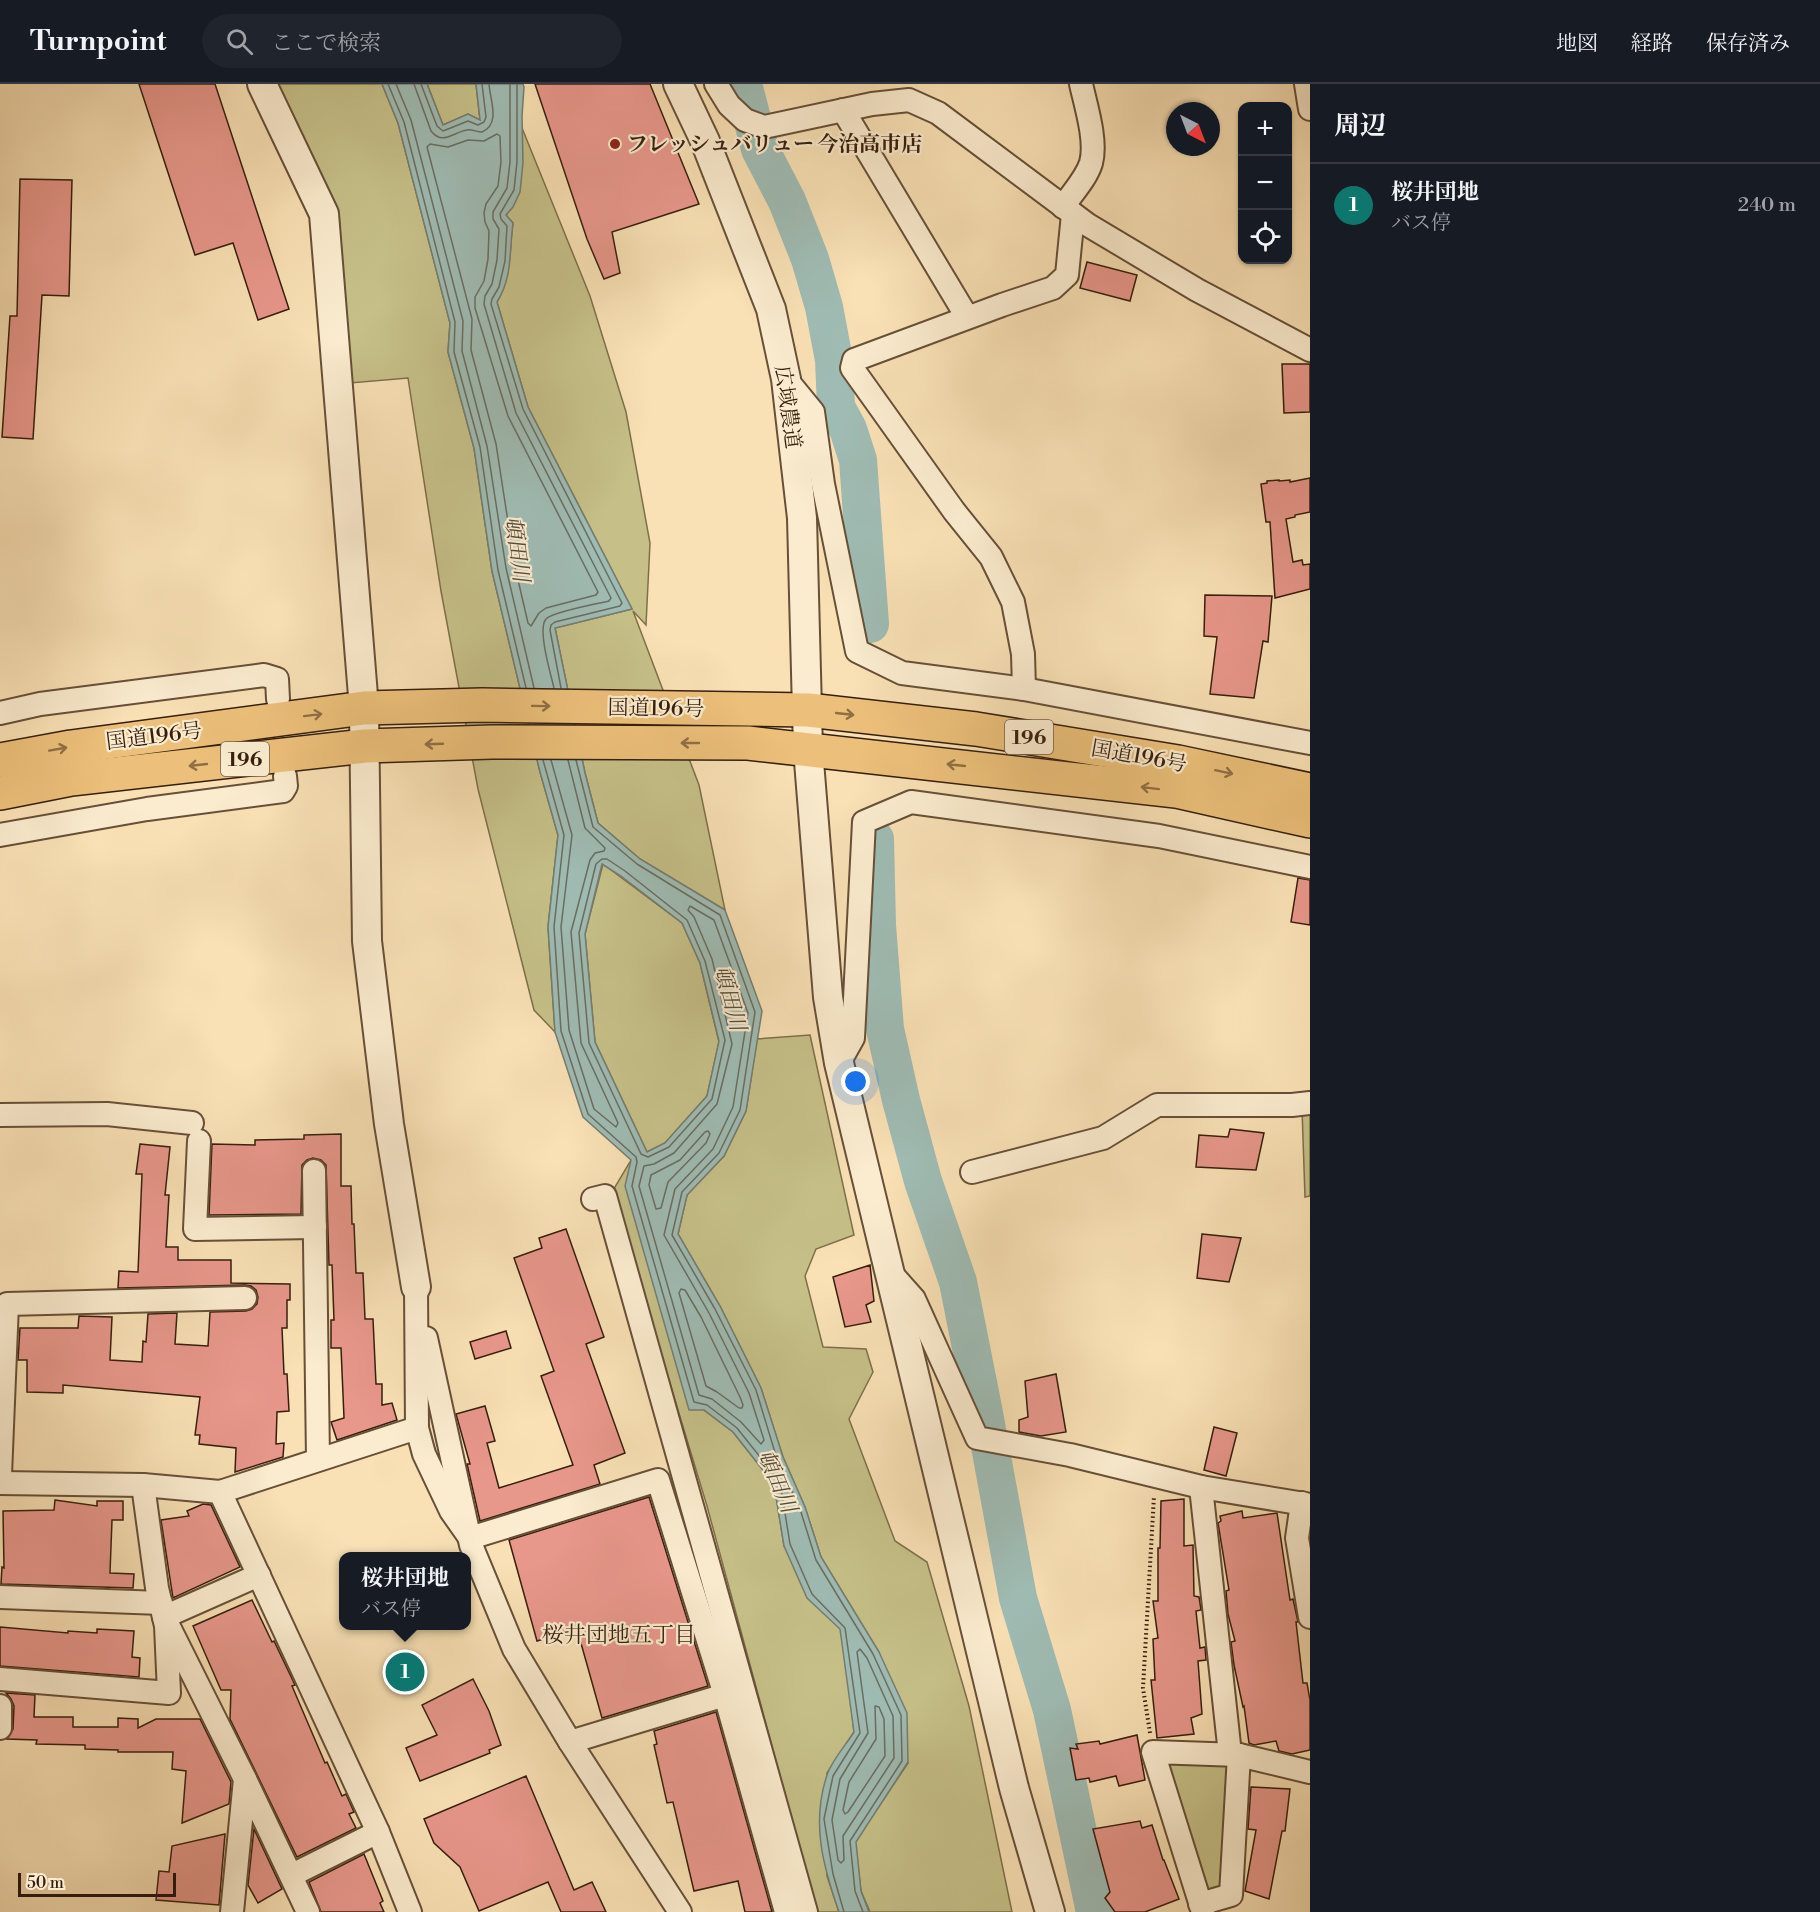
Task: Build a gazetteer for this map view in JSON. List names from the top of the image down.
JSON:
{
  "streets": {
    "highway": ["国道196号", "196"],
    "street": ["広域農道"]
  },
  "crossings": [
    ["広域農道", "国道196号"]
  ],
  "districts": ["桜井団地五丁目"],
  "water": ["頓田川"],
  "places": ["フレッシュバリュー 今治高市店"],
  "scale_bar": "50 m",
  "north": "bottom right",
  "page": {
    "header": "Turnpoint",
    "search": "ここで検索",
    "nav": ["地図", "経路", "保存済み"],
    "heading": "周辺",
    "map_buttons": ["+", "−"],
    "list": [
      {
        "mark": "1",
        "name": "桜井団地",
        "note": "バス停",
        "value": "240 m"
      }
    ],
    "popup": ["桜井団地", "バス停"],
    "pins": "1",
    "scale": "50 m"
  }
}
